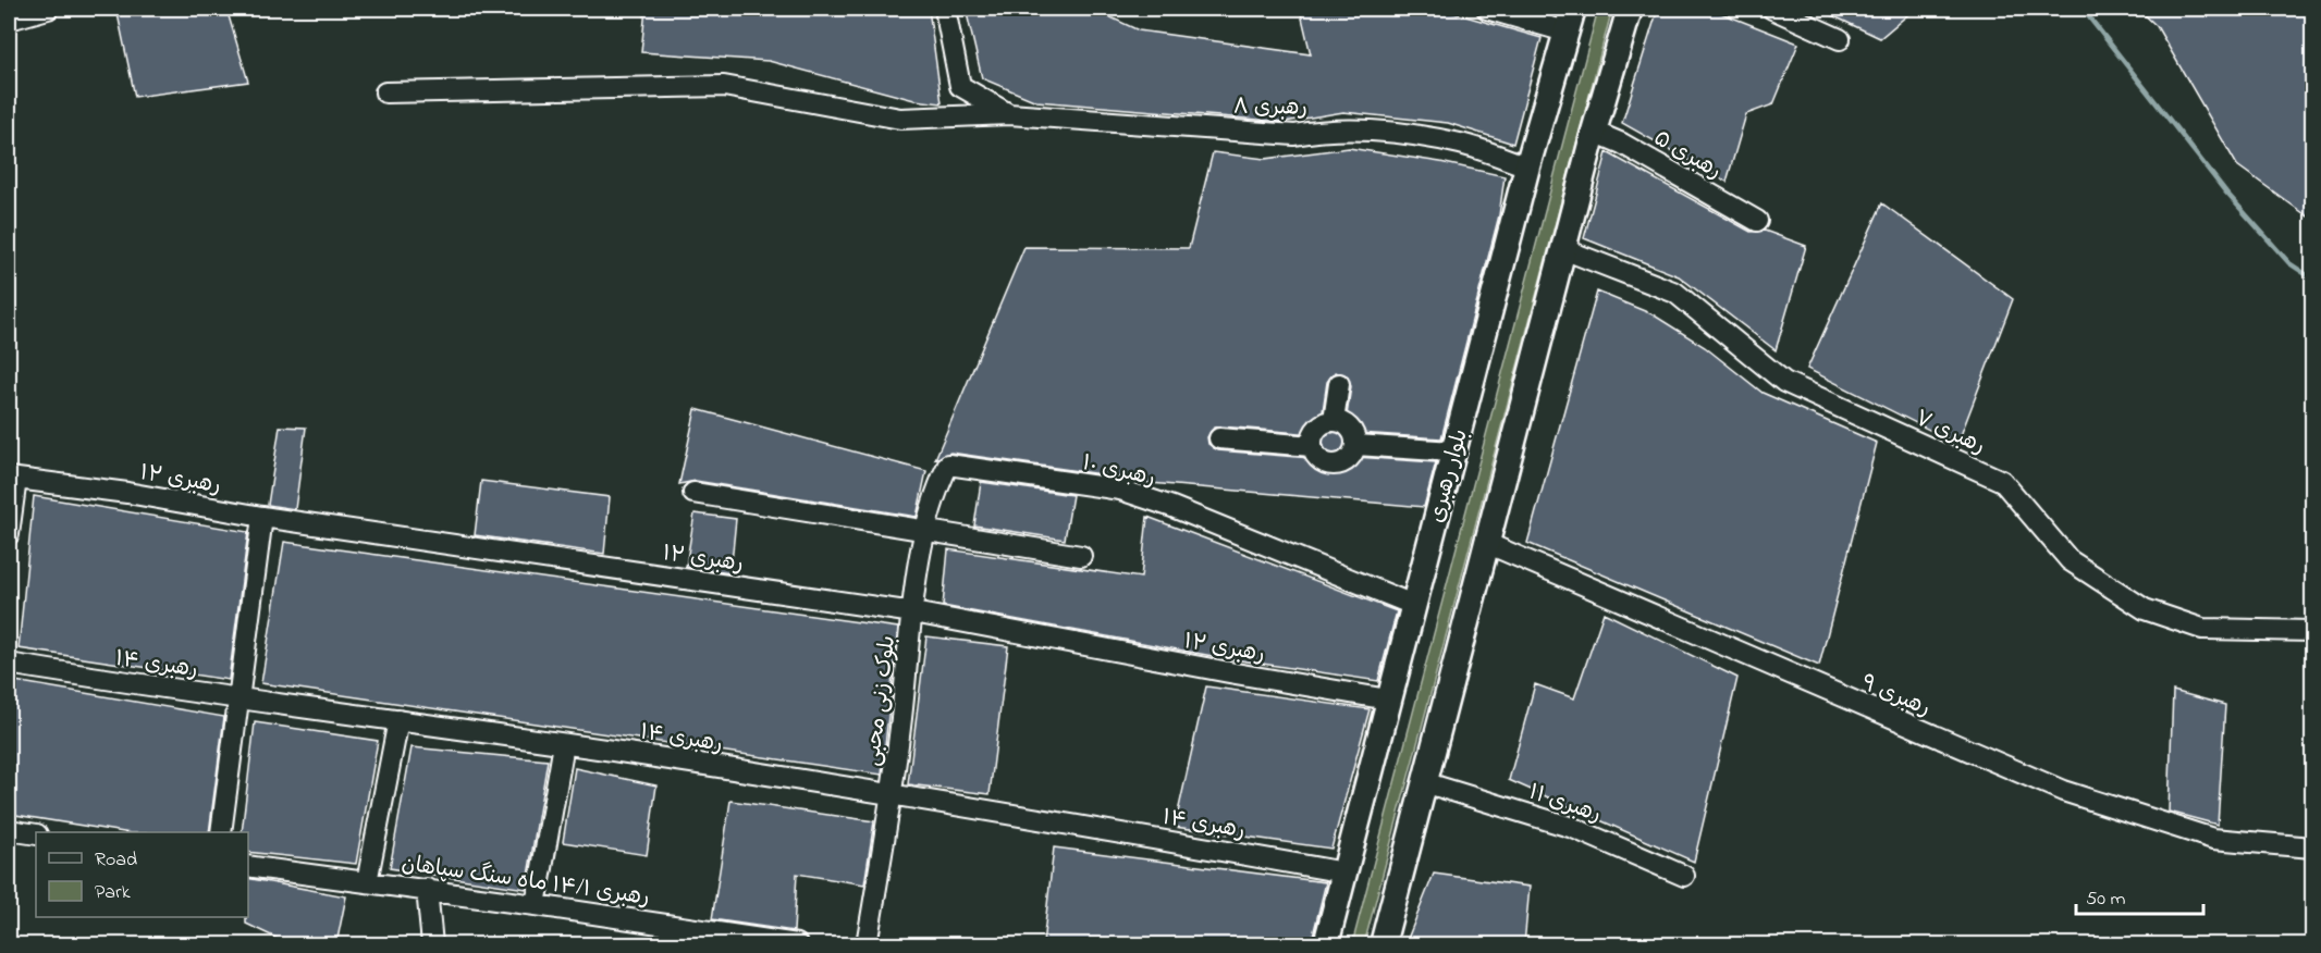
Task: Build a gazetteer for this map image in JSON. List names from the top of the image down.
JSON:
{
  "streets": {
    "main road": ["بلوار رهبری"],
    "street": [
      "رهبری ۸",
      "رهبری ۵",
      "رهبری ۷",
      "رهبری ۱۰",
      "رهبری ۱۲",
      "رهبری ۱۴",
      "رهبری ۹",
      "بلوک زنی محبی",
      "رهبری ۱۱",
      "رهبری ۱۴/۱ ماه سنگ سپاهان"
    ]
  },
  "crossings": [
    ["رهبری ۸", "بلوار رهبری"],
    ["رهبری ۱۰", "بلوار رهبری"],
    ["رهبری ۱۰", "رهبری ۱۲"],
    ["رهبری ۱۰", "بلوک زنی محبی"],
    ["بلوار رهبری", "رهبری ۱۲"],
    ["بلوار رهبری", "رهبری ۱۴"],
    ["رهبری ۱۲", "بلوک زنی محبی"],
    ["رهبری ۱۴", "بلوک زنی محبی"]
  ],
  "legend": ["Road", "Park"],
  "scale_bar": "50 m"
}
